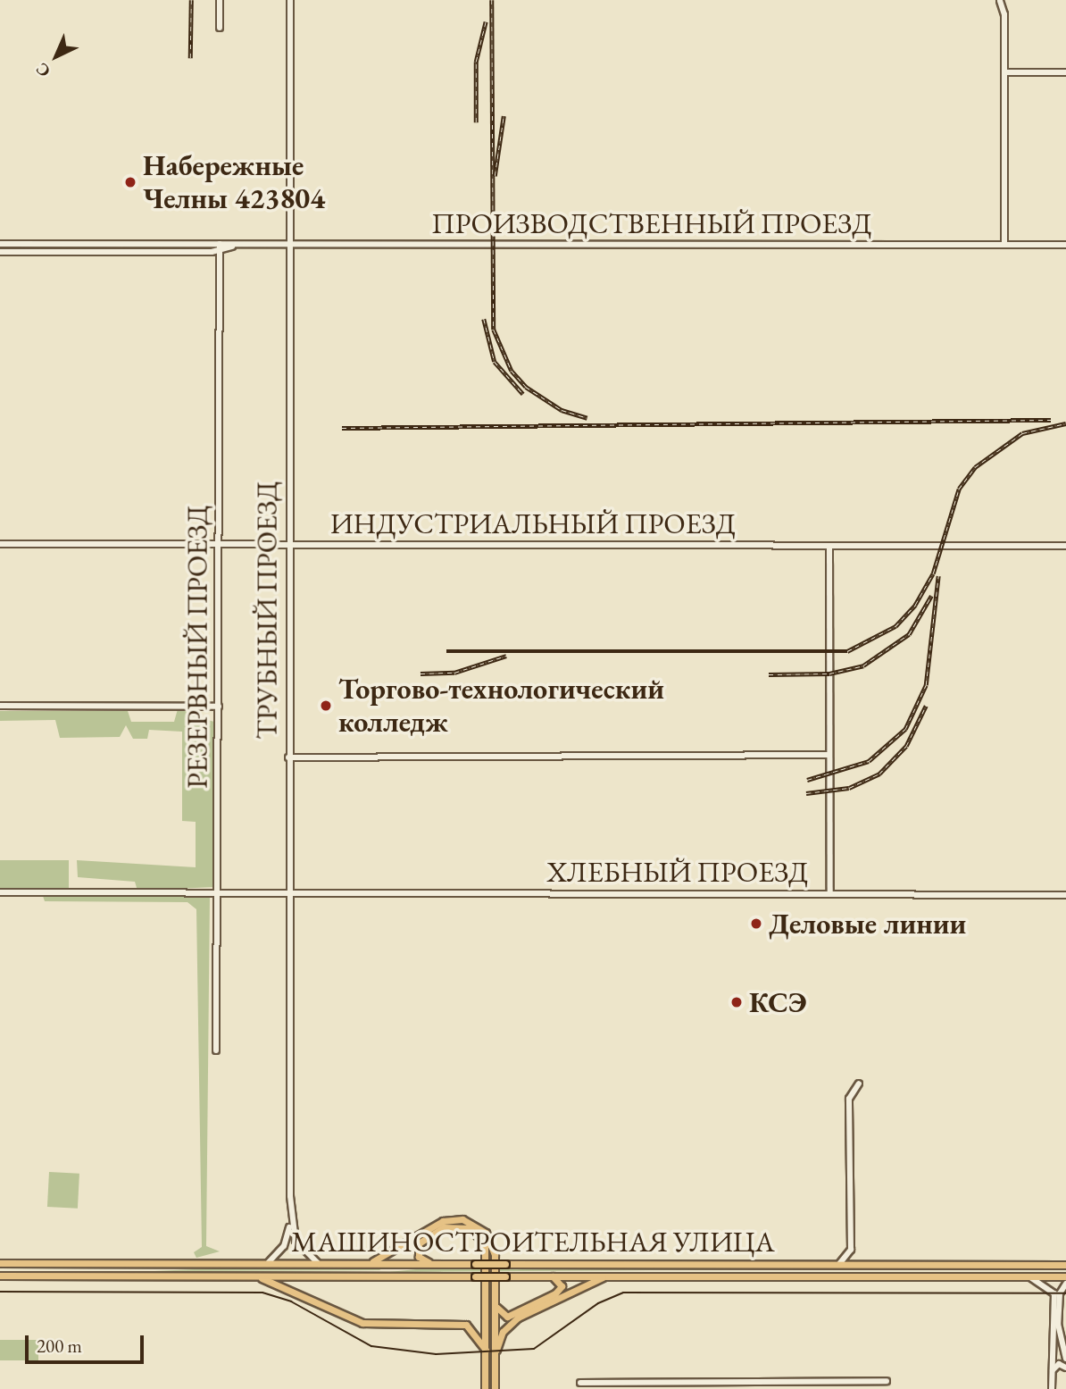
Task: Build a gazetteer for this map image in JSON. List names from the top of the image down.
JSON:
{
  "streets": {
    "main road": ["МАШИНОСТРОИТЕЛЬНАЯ УЛИЦА"],
    "street": [
      "ПРОИЗВОДСТВЕННЫЙ ПРОЕЗД",
      "ИНДУСТРИАЛЬНЫЙ ПРОЕЗД",
      "ТРУБНЫЙ ПРОЕЗД",
      "РЕЗЕРВНЫЙ ПРОЕЗД",
      "ХЛЕБНЫЙ ПРОЕЗД"
    ]
  },
  "crossings": [
    ["ПРОИЗВОДСТВЕННЫЙ ПРОЕЗД", "ТРУБНЫЙ ПРОЕЗД"],
    ["ПРОИЗВОДСТВЕННЫЙ ПРОЕЗД", "РЕЗЕРВНЫЙ ПРОЕЗД"],
    ["ИНДУСТРИАЛЬНЫЙ ПРОЕЗД", "ТРУБНЫЙ ПРОЕЗД"],
    ["ИНДУСТРИАЛЬНЫЙ ПРОЕЗД", "РЕЗЕРВНЫЙ ПРОЕЗД"],
    ["ТРУБНЫЙ ПРОЕЗД", "ХЛЕБНЫЙ ПРОЕЗД"],
    ["РЕЗЕРВНЫЙ ПРОЕЗД", "ХЛЕБНЫЙ ПРОЕЗД"]
  ],
  "places": [
    "Набережные Челны 423804",
    "Торгово-технологический колледж",
    "Деловые линии",
    "КСЭ"
  ],
  "scale_bar": "200 m",
  "north": "bottom left"
}
